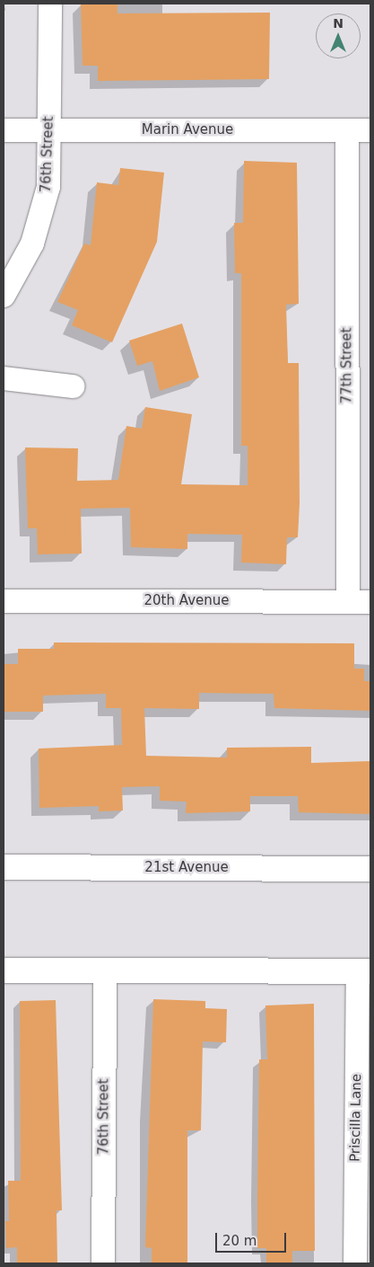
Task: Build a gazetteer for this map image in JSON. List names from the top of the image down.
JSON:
{
  "streets": {
    "street": [
      "Marin Avenue",
      "76th Street",
      "77th Street",
      "20th Avenue",
      "21st Avenue",
      "Priscilla Lane"
    ]
  },
  "crossings": [
    ["Marin Avenue", "76th Street"],
    ["Marin Avenue", "77th Street"],
    ["77th Street", "20th Avenue"]
  ],
  "scale_bar": "20 m",
  "north": "top"
}
